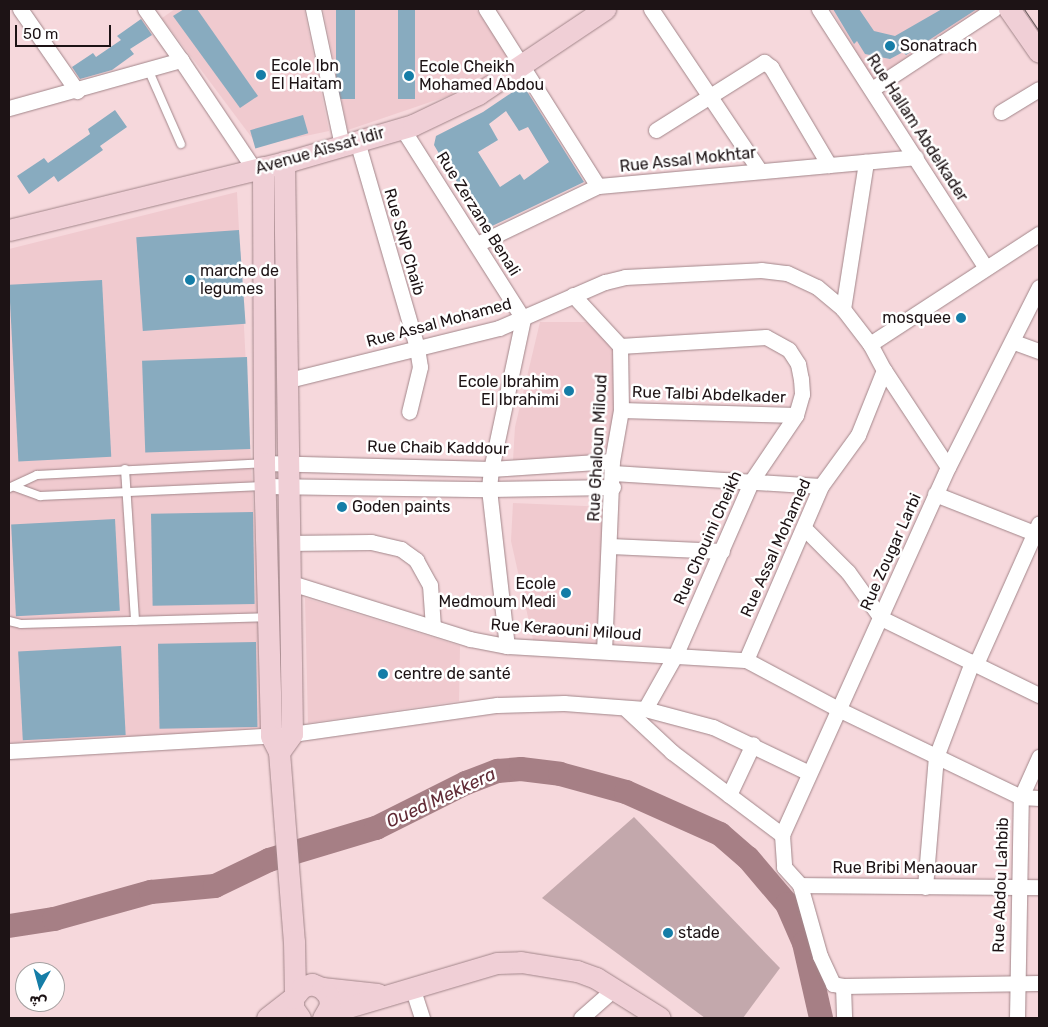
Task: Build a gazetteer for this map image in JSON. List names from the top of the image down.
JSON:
{
  "streets": {
    "street": [
      "Rue Hallam Abdelkader",
      "Avenue Aïssat Idir",
      "Rue Assal Mokhtar",
      "Rue Zerzane Benali",
      "Rue SNP Chaib",
      "Rue Assal Mohamed",
      "Rue Talbi Abdelkader",
      "Rue Chaib Kaddour",
      "Rue Ghaloun Miloud",
      "Rue Chouini Cheikh",
      "Rue Zougar Larbi",
      "Rue Keraouni Miloud",
      "Rue Bribi Menaouar",
      "Rue Abdou Lahbib"
    ]
  },
  "crossings": [
    ["Rue Hallam Abdelkader", "Rue Assal Mokhtar"],
    ["Avenue Aïssat Idir", "Rue Zerzane Benali"],
    ["Avenue Aïssat Idir", "Rue SNP Chaib"],
    ["Rue Assal Mokhtar", "Rue Zerzane Benali"],
    ["Rue Zerzane Benali", "Rue Assal Mohamed"],
    ["Rue SNP Chaib", "Rue Assal Mohamed"],
    ["Rue Assal Mohamed", "Rue Chaib Kaddour"],
    ["Rue Assal Mohamed", "Rue Keraouni Miloud"],
    ["Rue Talbi Abdelkader", "Rue Ghaloun Miloud"],
    ["Rue Talbi Abdelkader", "Rue Chouini Cheikh"],
    ["Rue Chaib Kaddour", "Rue Ghaloun Miloud"],
    ["Rue Chaib Kaddour", "Rue Chouini Cheikh"],
    ["Rue Ghaloun Miloud", "Rue Chouini Cheikh"],
    ["Rue Ghaloun Miloud", "Rue Keraouni Miloud"],
    ["Rue Chouini Cheikh", "Rue Keraouni Miloud"],
    ["Rue Zougar Larbi", "Rue Keraouni Miloud"],
    ["Rue Keraouni Miloud", "Rue Abdou Lahbib"],
    ["Rue Bribi Menaouar", "Rue Abdou Lahbib"]
  ],
  "water": ["Oued Mekkera"],
  "places": [
    "Sonatrach",
    "Ecole Ibn El Haitam",
    "Ecole Cheikh Mohamed Abdou",
    "marche de legumes",
    "mosquee",
    "Ecole Ibrahim El Ibrahimi",
    "Goden paints",
    "Ecole Medmoum Medi",
    "centre de santé",
    "stade"
  ],
  "scale_bar": "50 m",
  "north": "bottom"
}
